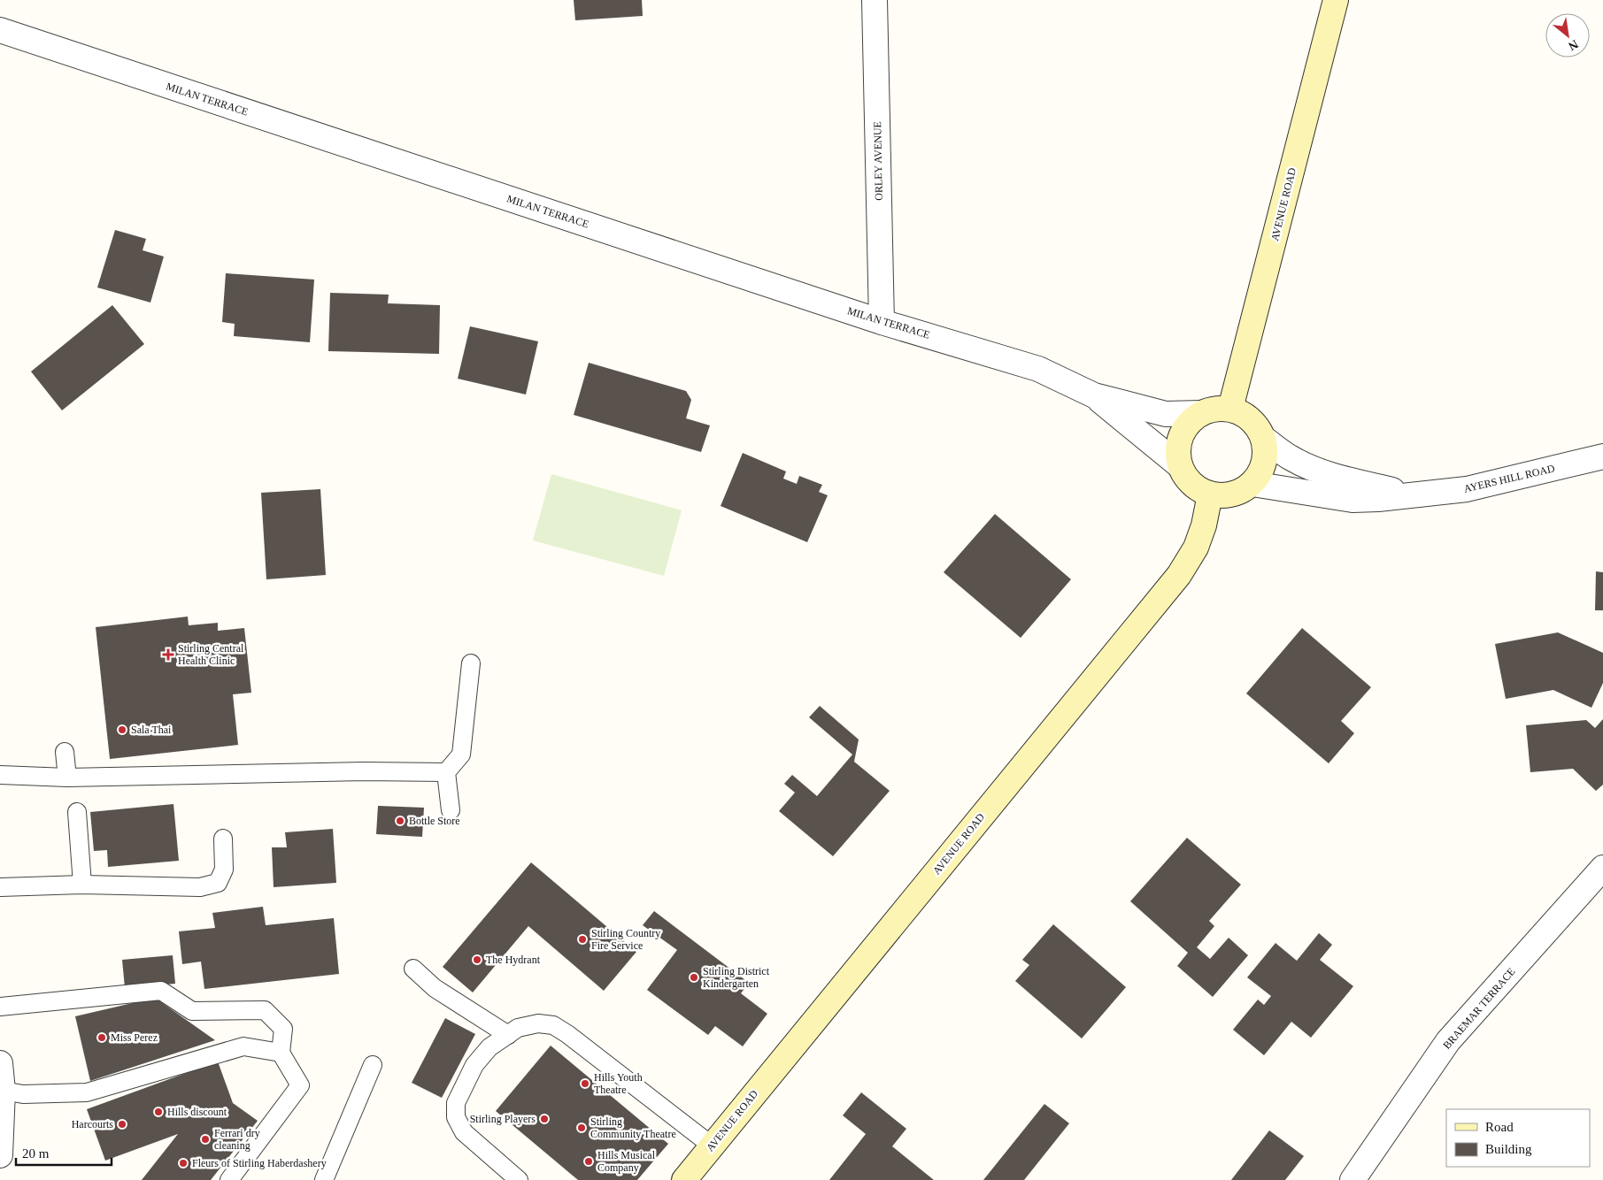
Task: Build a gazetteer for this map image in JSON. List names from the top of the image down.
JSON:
{
  "streets": {
    "street": [
      "MILAN TERRACE",
      "ORLEY AVENUE",
      "AVENUE ROAD",
      "AYERS HILL ROAD",
      "BRAEMAR TERRACE"
    ]
  },
  "crossings": [
    ["MILAN TERRACE", "ORLEY AVENUE"],
    ["MILAN TERRACE", "AVENUE ROAD"],
    ["MILAN TERRACE", "AYERS HILL ROAD"],
    ["AVENUE ROAD", "AYERS HILL ROAD"]
  ],
  "places": {
    "health": ["Stirling Central Health Clinic"],
    "other": [
      "Sala Thai",
      "Bottle Store",
      "Stirling Country Fire Service",
      "The Hydrant",
      "Stirling District Kindergarten",
      "Miss Perez",
      "Hills Youth Theatre",
      "Hills discount",
      "Stirling Players",
      "Harcourts",
      "Stirling Community Theatre",
      "Ferrari dry cleaning",
      "Hills Musical Company",
      "Fleurs of Stirling Haberdashery"
    ]
  },
  "legend": ["Road", "Building"],
  "scale_bar": "20 m",
  "north": "bottom right"
}
